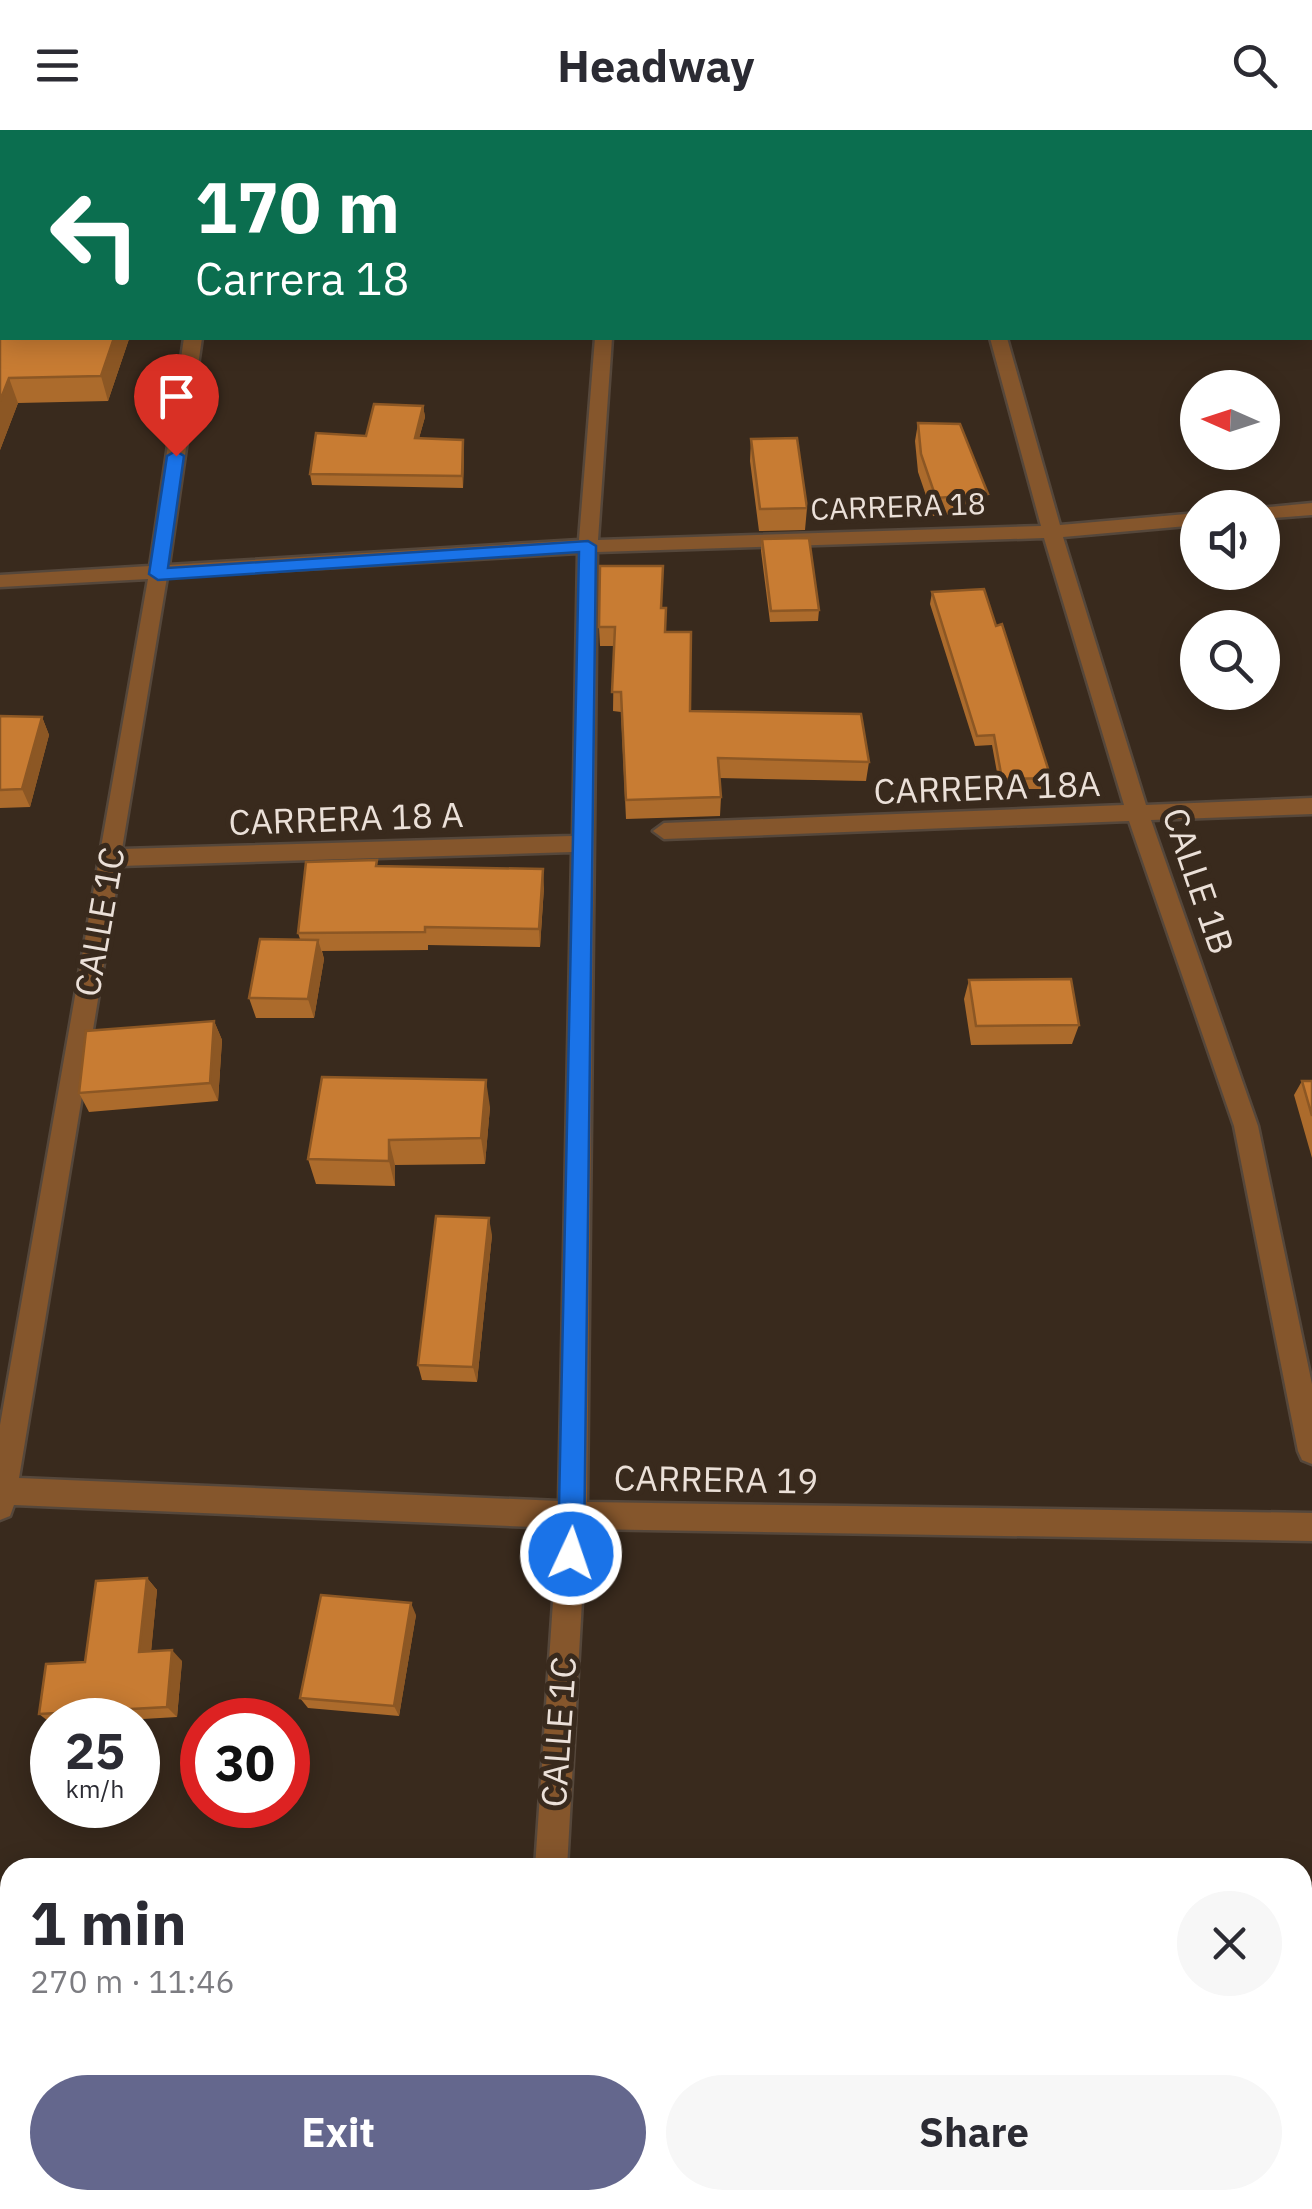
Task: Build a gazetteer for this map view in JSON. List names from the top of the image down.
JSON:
{
  "streets": {
    "street": [
      "CARRERA 18",
      "CARRERA 18A",
      "CARRERA 18 A",
      "CALLE 1B",
      "CALLE 1C",
      "CARRERA 19"
    ]
  },
  "crossings": [
    ["CARRERA 18", "CALLE 1B"],
    ["CARRERA 18", "CALLE 1C"],
    ["CARRERA 18A", "CALLE 1B"],
    ["CARRERA 18 A", "CALLE 1C"],
    ["CALLE 1C", "CARRERA 19"]
  ],
  "north": "left",
  "page": {
    "header": "Headway",
    "turn": ["170 m", "Carrera 18"],
    "speed": "25 km/h",
    "limit": "30",
    "heading": ["1 min", "270 m · 11:46"],
    "buttons": ["Exit", "Share"]
  }
}
